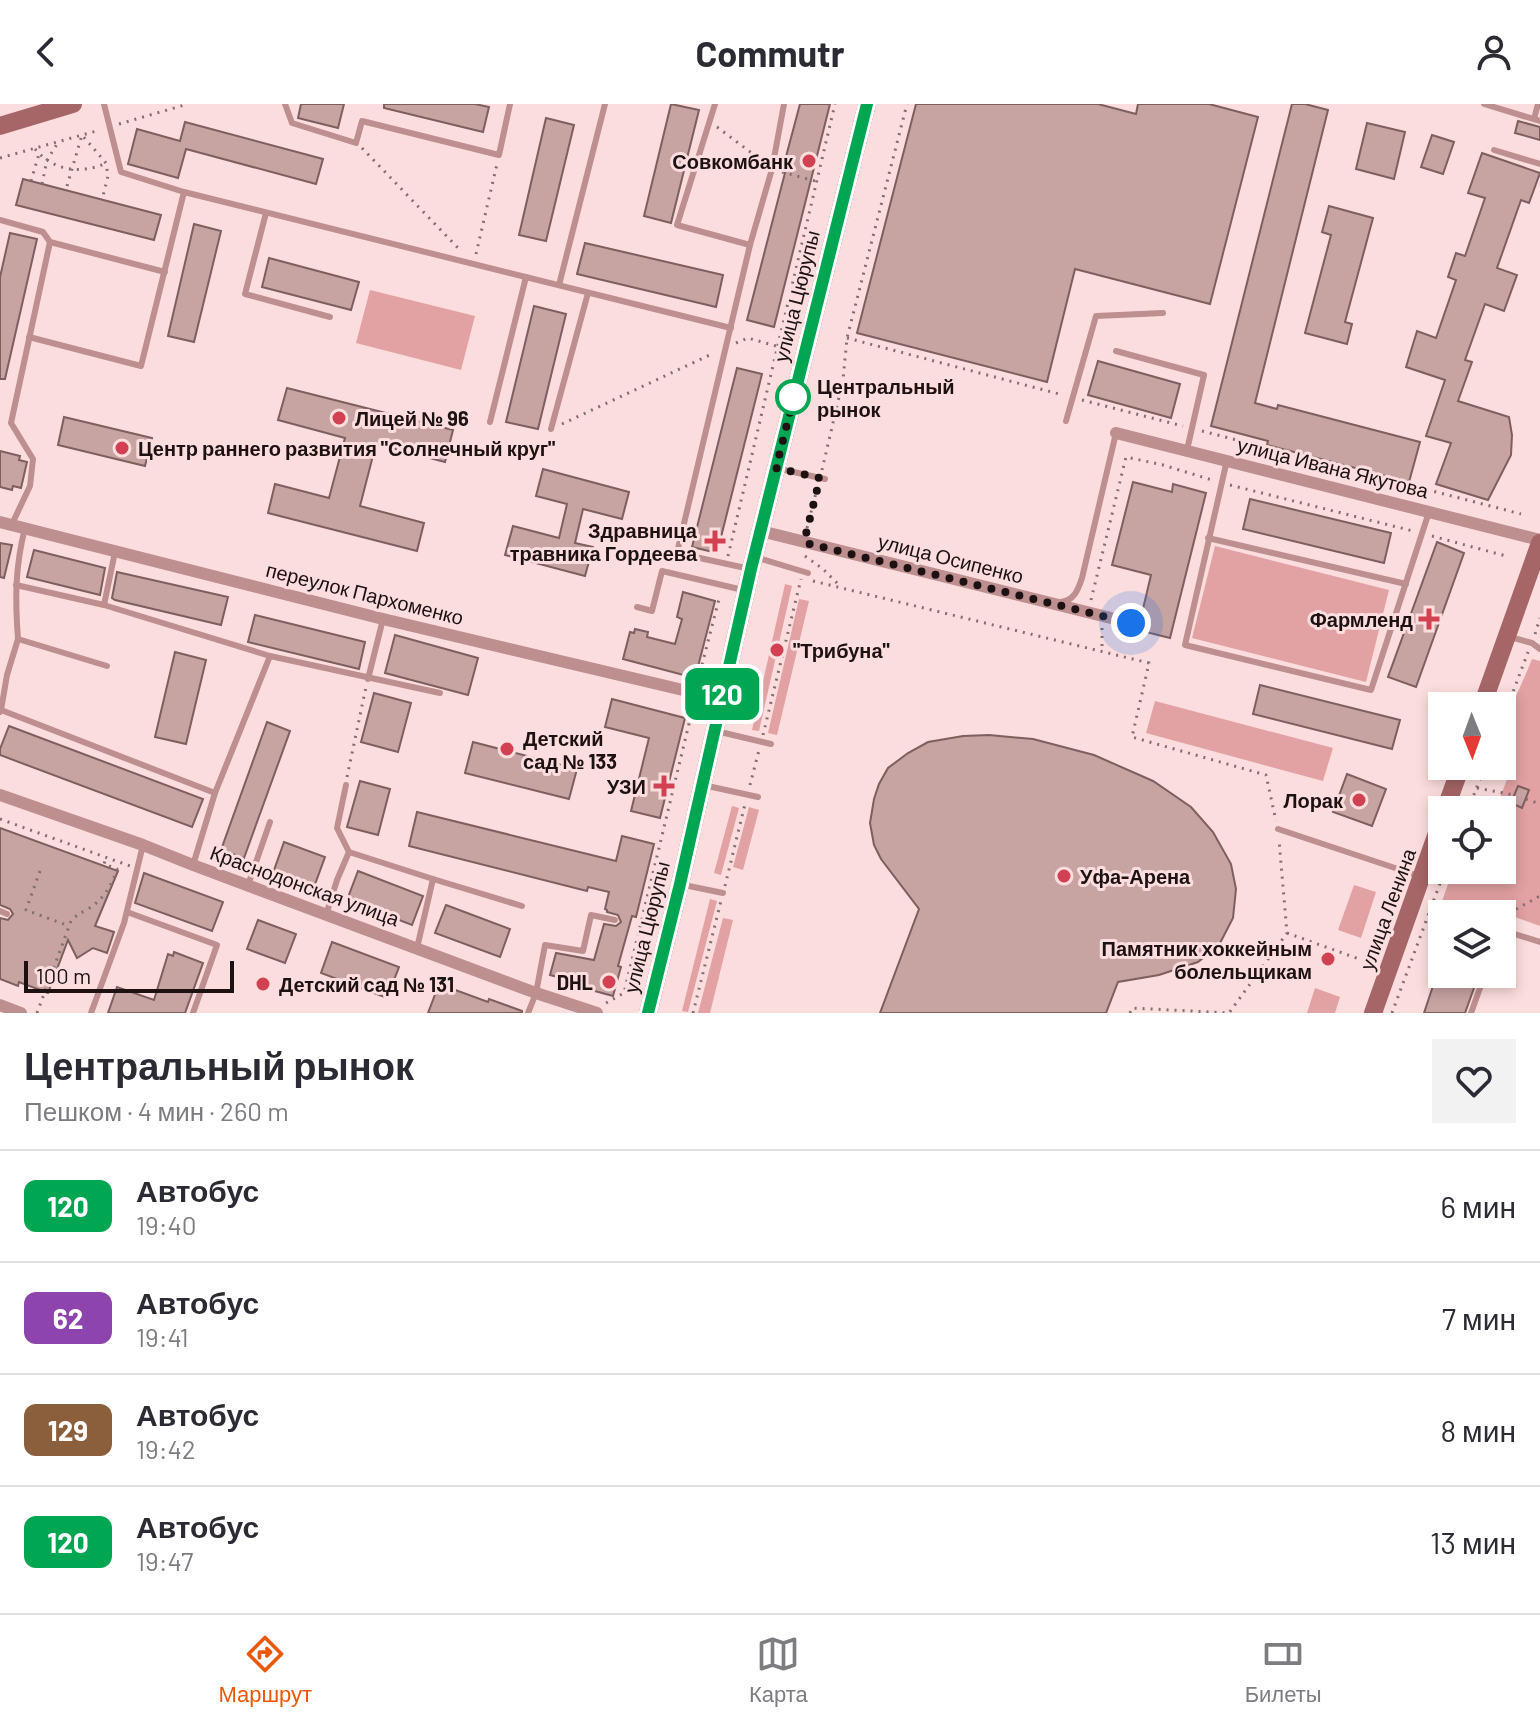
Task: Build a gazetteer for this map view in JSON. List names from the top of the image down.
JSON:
{
  "streets": {
    "main road": ["улица Цюрупы", "улица Ленина"],
    "street": [
      "улица Ивана Якутова",
      "улица Осипенко",
      "переулок Пархоменко",
      "Краснодонская улица"
    ]
  },
  "crossings": [
    ["улица Цюрупы", "улица Осипенко"],
    ["улица Цюрупы", "переулок Пархоменко"]
  ],
  "places": {
    "other": [
      "Совкомбанк",
      "Центральный рынок",
      "Лицей № 96",
      "Центр раннего развития \"Солнечный круг\"",
      "\"Трибуна\"",
      "Детский сад № 133",
      "Лорак",
      "Уфа-Арена",
      "Памятник хоккейным болельщикам",
      "DHL",
      "Детский сад № 131"
    ],
    "health": ["Здравница травника Гордеева", "Фармленд", "УЗИ"]
  },
  "lines": ["bus line 120"],
  "scale_bar": "100 m",
  "north": "bottom",
  "page": {
    "header": "Commutr",
    "on_map": "120",
    "scale": "100 m",
    "heading": ["Центральный рынок", "Пешком · 4 мин · 260 m"],
    "list": [
      {
        "mark": "120",
        "name": "Автобус",
        "note": "19:40",
        "value": "6 мин"
      },
      {
        "mark": "62",
        "name": "Автобус",
        "note": "19:41",
        "value": "7 мин"
      },
      {
        "mark": "129",
        "name": "Автобус",
        "note": "19:42",
        "value": "8 мин"
      },
      {
        "mark": "120",
        "name": "Автобус",
        "note": "19:47",
        "value": "13 мин"
      }
    ],
    "tabs": ["Маршрут", "Карта", "Билеты"]
  }
}
